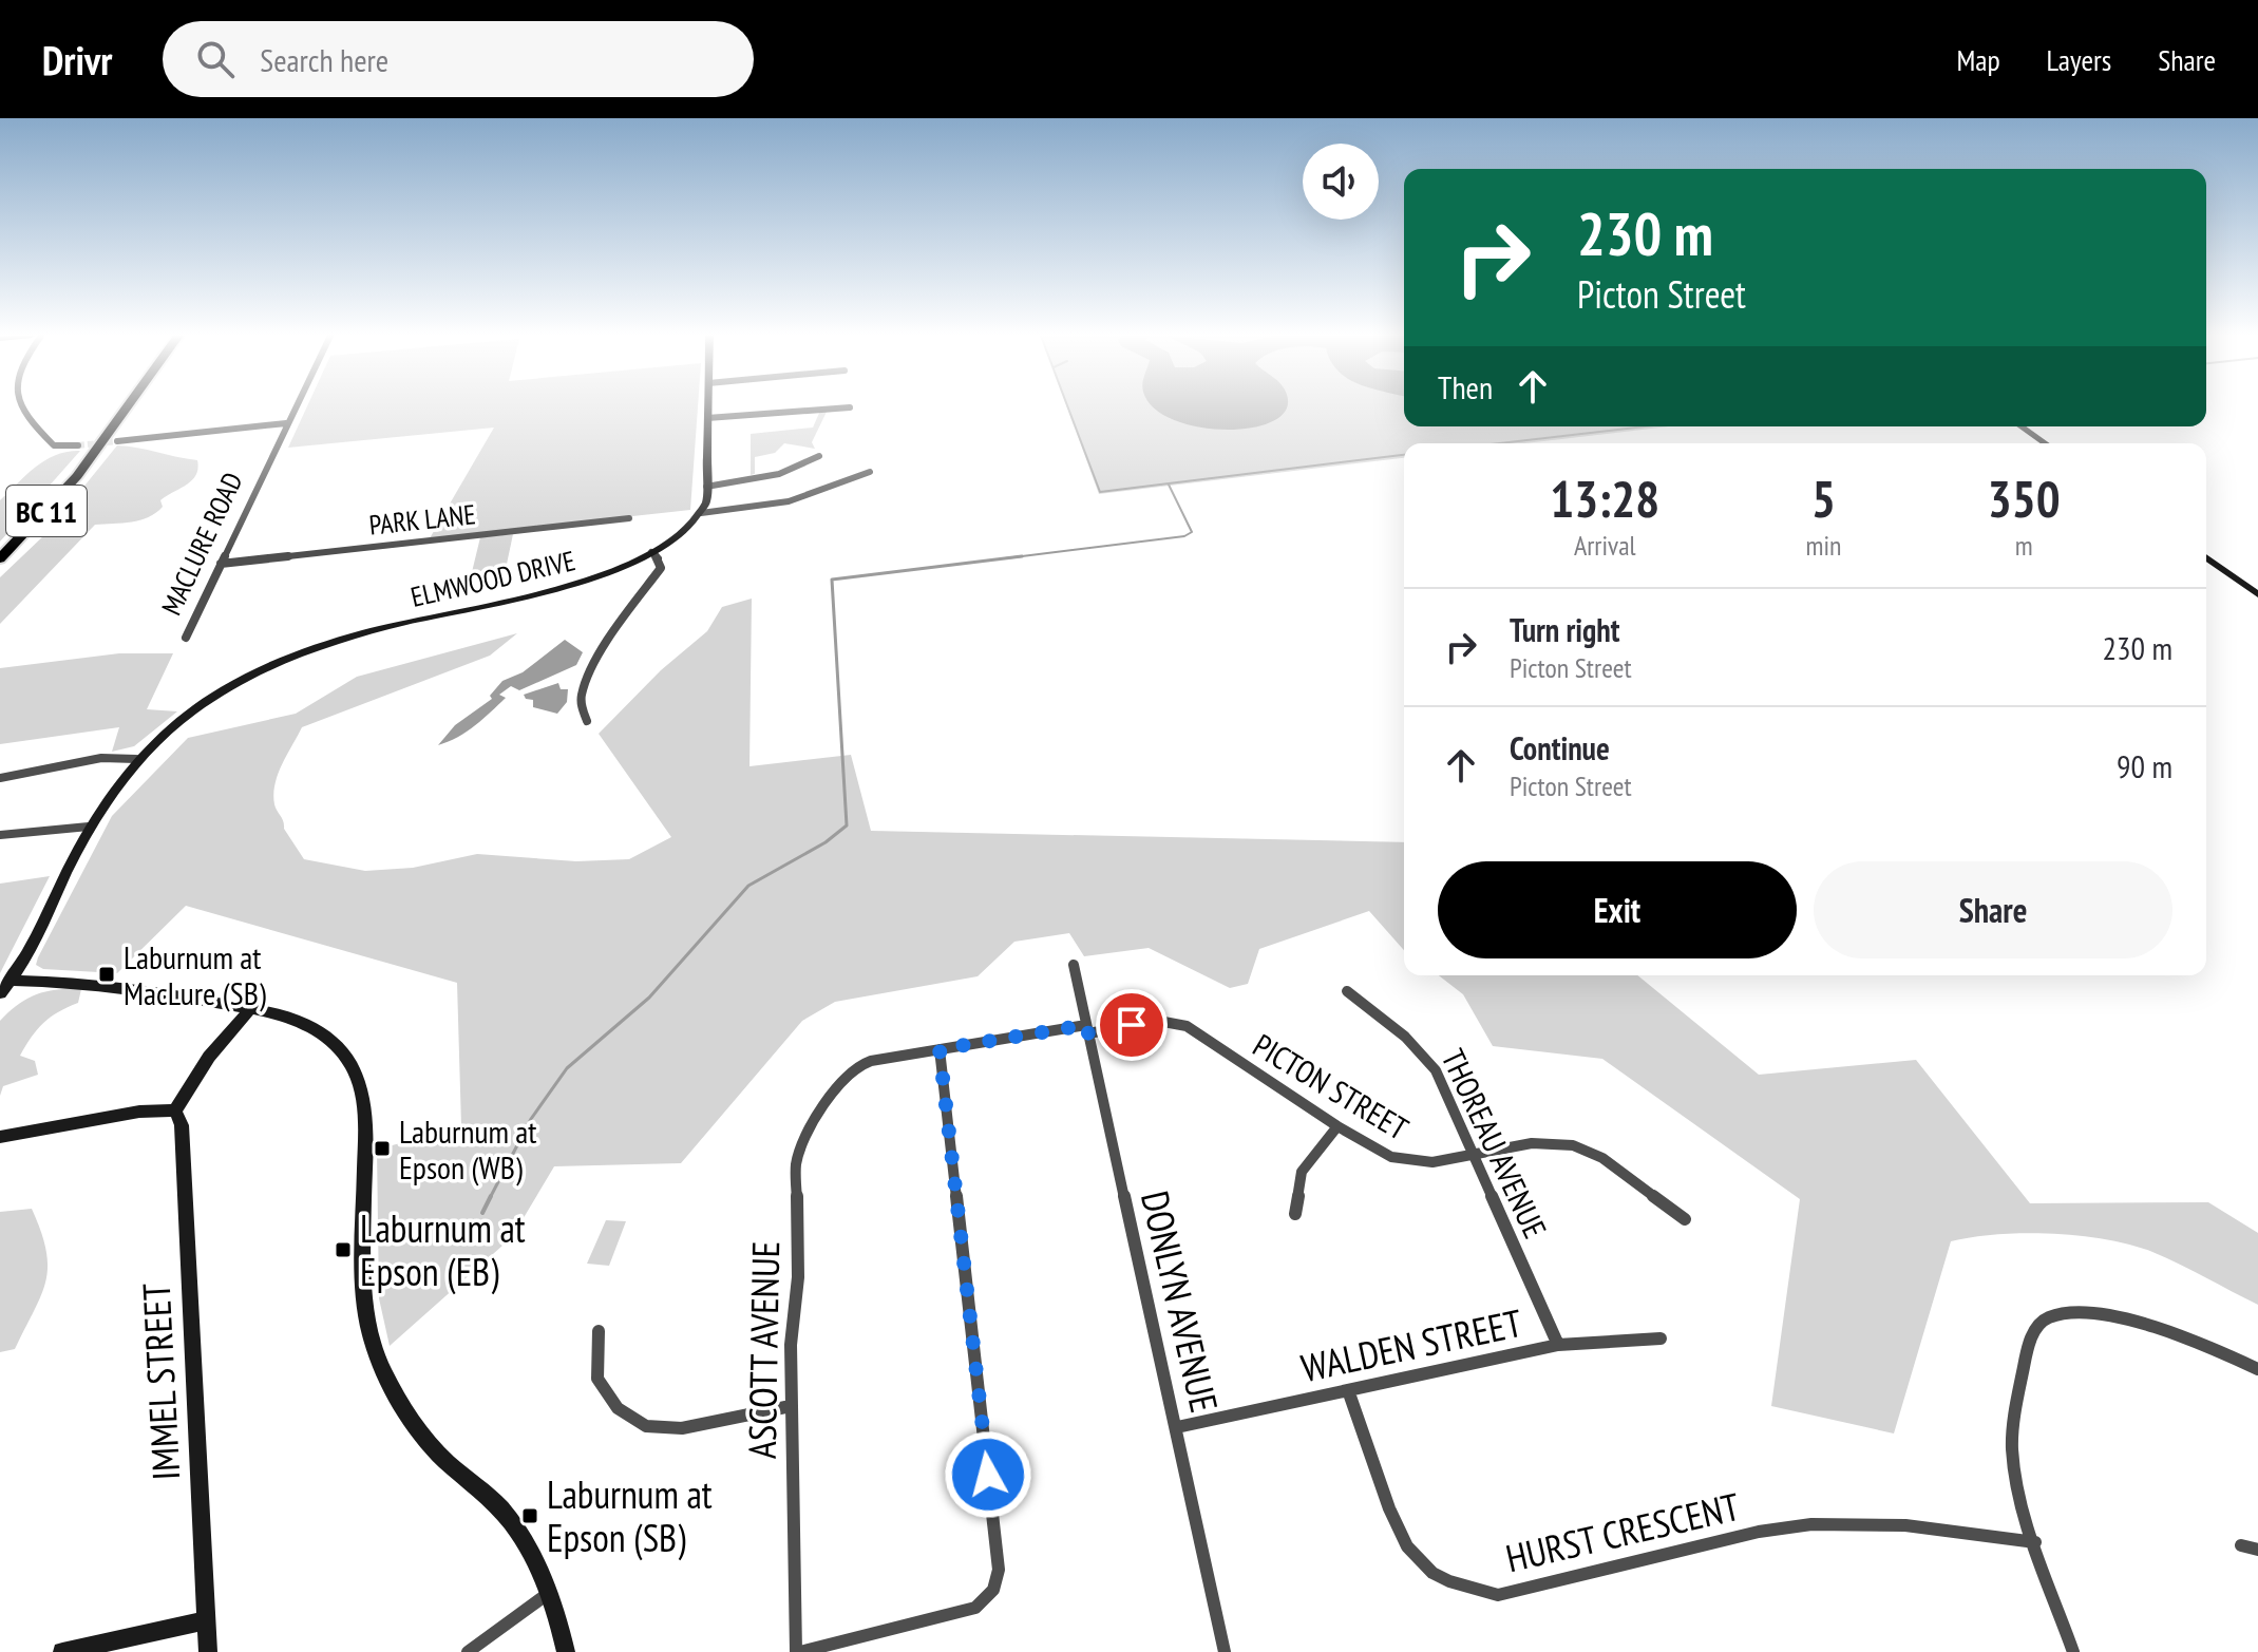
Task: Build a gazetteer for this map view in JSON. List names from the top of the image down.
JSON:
{
  "streets": {
    "highway": ["BC 11"],
    "street": [
      "PARK LANE",
      "MACLURE ROAD",
      "ELMWOOD DRIVE",
      "PICTON STREET",
      "THOREAU AVENUE",
      "DONLYN AVENUE",
      "WALDEN STREET",
      "ASCOTT AVENUE",
      "IMMEL STREET",
      "HURST CRESCENT"
    ]
  },
  "crossings": [
    ["PARK LANE", "MACLURE ROAD"],
    ["PICTON STREET", "THOREAU AVENUE"],
    ["PICTON STREET", "DONLYN AVENUE"],
    ["PICTON STREET", "ASCOTT AVENUE"],
    ["THOREAU AVENUE", "WALDEN STREET"],
    ["DONLYN AVENUE", "WALDEN STREET"],
    ["WALDEN STREET", "HURST CRESCENT"]
  ],
  "places": {
    "transit": [
      "Laburnum at MacLure (SB)",
      "Laburnum at Epson (WB)",
      "Laburnum at Epson (EB)",
      "Laburnum at Epson (SB)"
    ]
  },
  "page": {
    "header": "Drivr",
    "search": "Search here",
    "nav": ["Map", "Layers", "Share"],
    "turn": ["230 m", "Picton Street"],
    "then": "Then",
    "eta": [
      "13:28",
      "Arrival",
      "5",
      "min",
      "350",
      "m"
    ],
    "list": [
      {
        "name": "Turn right",
        "note": "Picton Street",
        "value": "230 m"
      },
      {
        "name": "Continue",
        "note": "Picton Street",
        "value": "90 m"
      }
    ],
    "buttons": ["Exit", "Share"]
  }
}
